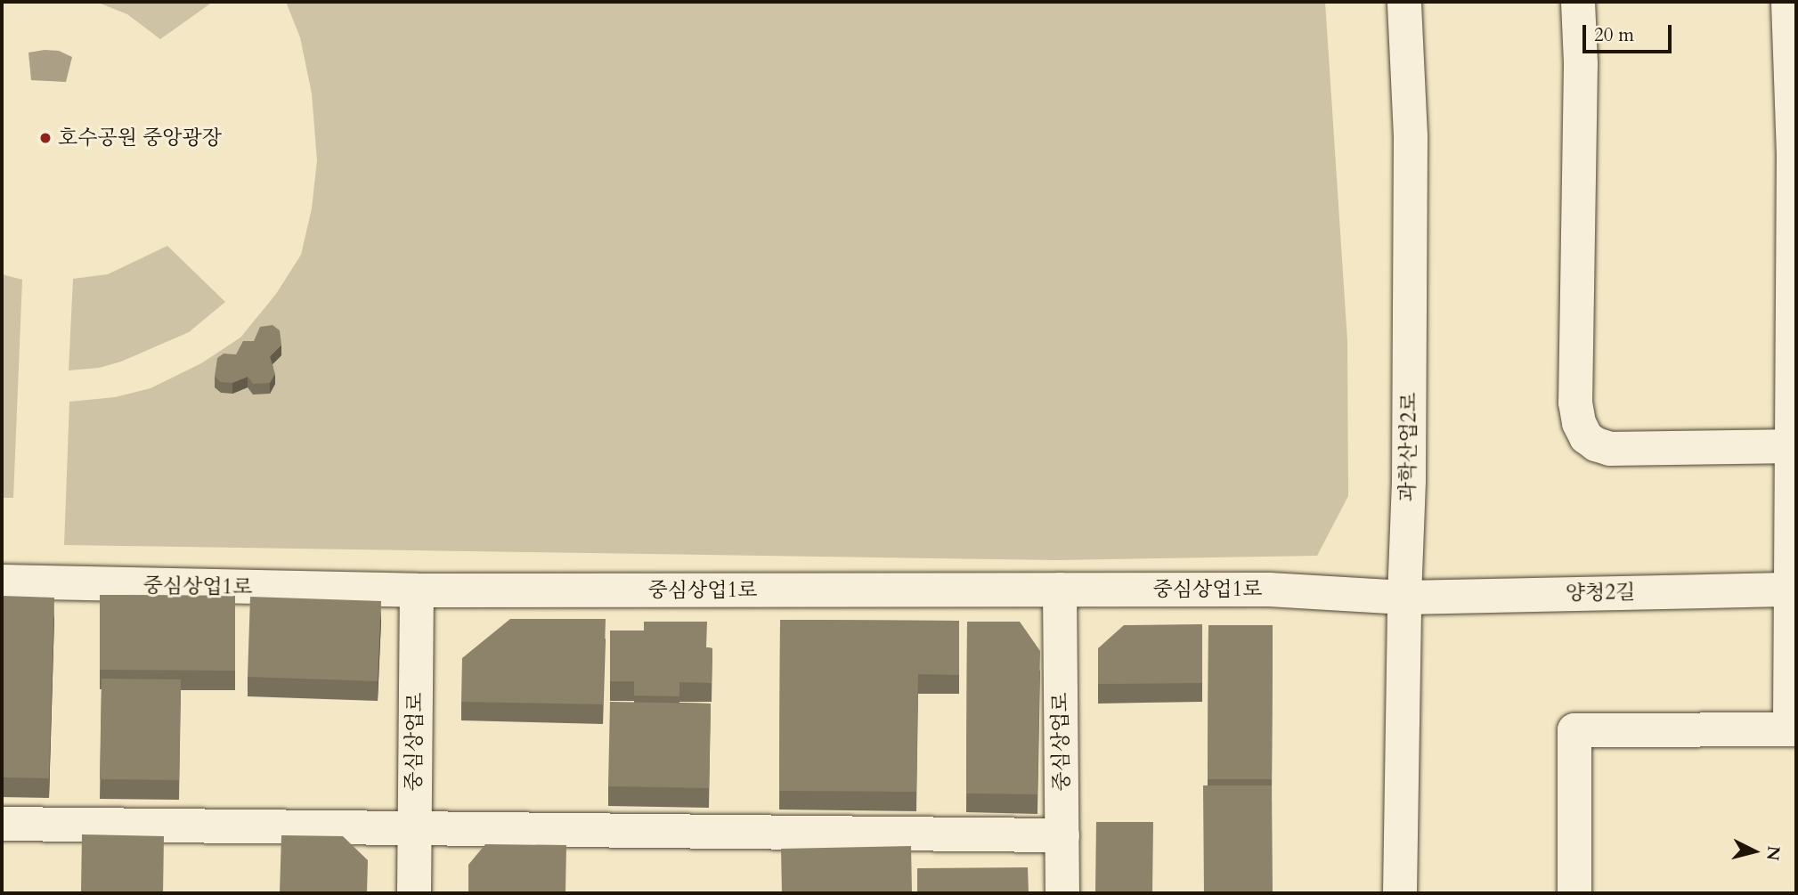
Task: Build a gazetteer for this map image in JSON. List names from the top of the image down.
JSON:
{
  "streets": {
    "street": [
      "과학산업2로",
      "중심상업1로",
      "양청2길",
      "중심상업로"
    ]
  },
  "crossings": [
    ["과학산업2로", "중심상업1로"],
    ["과학산업2로", "양청2길"],
    ["중심상업1로", "양청2길"],
    ["중심상업1로", "중심상업로"]
  ],
  "places": ["호수공원 중앙광장"],
  "scale_bar": "20 m",
  "north": "right"
}
